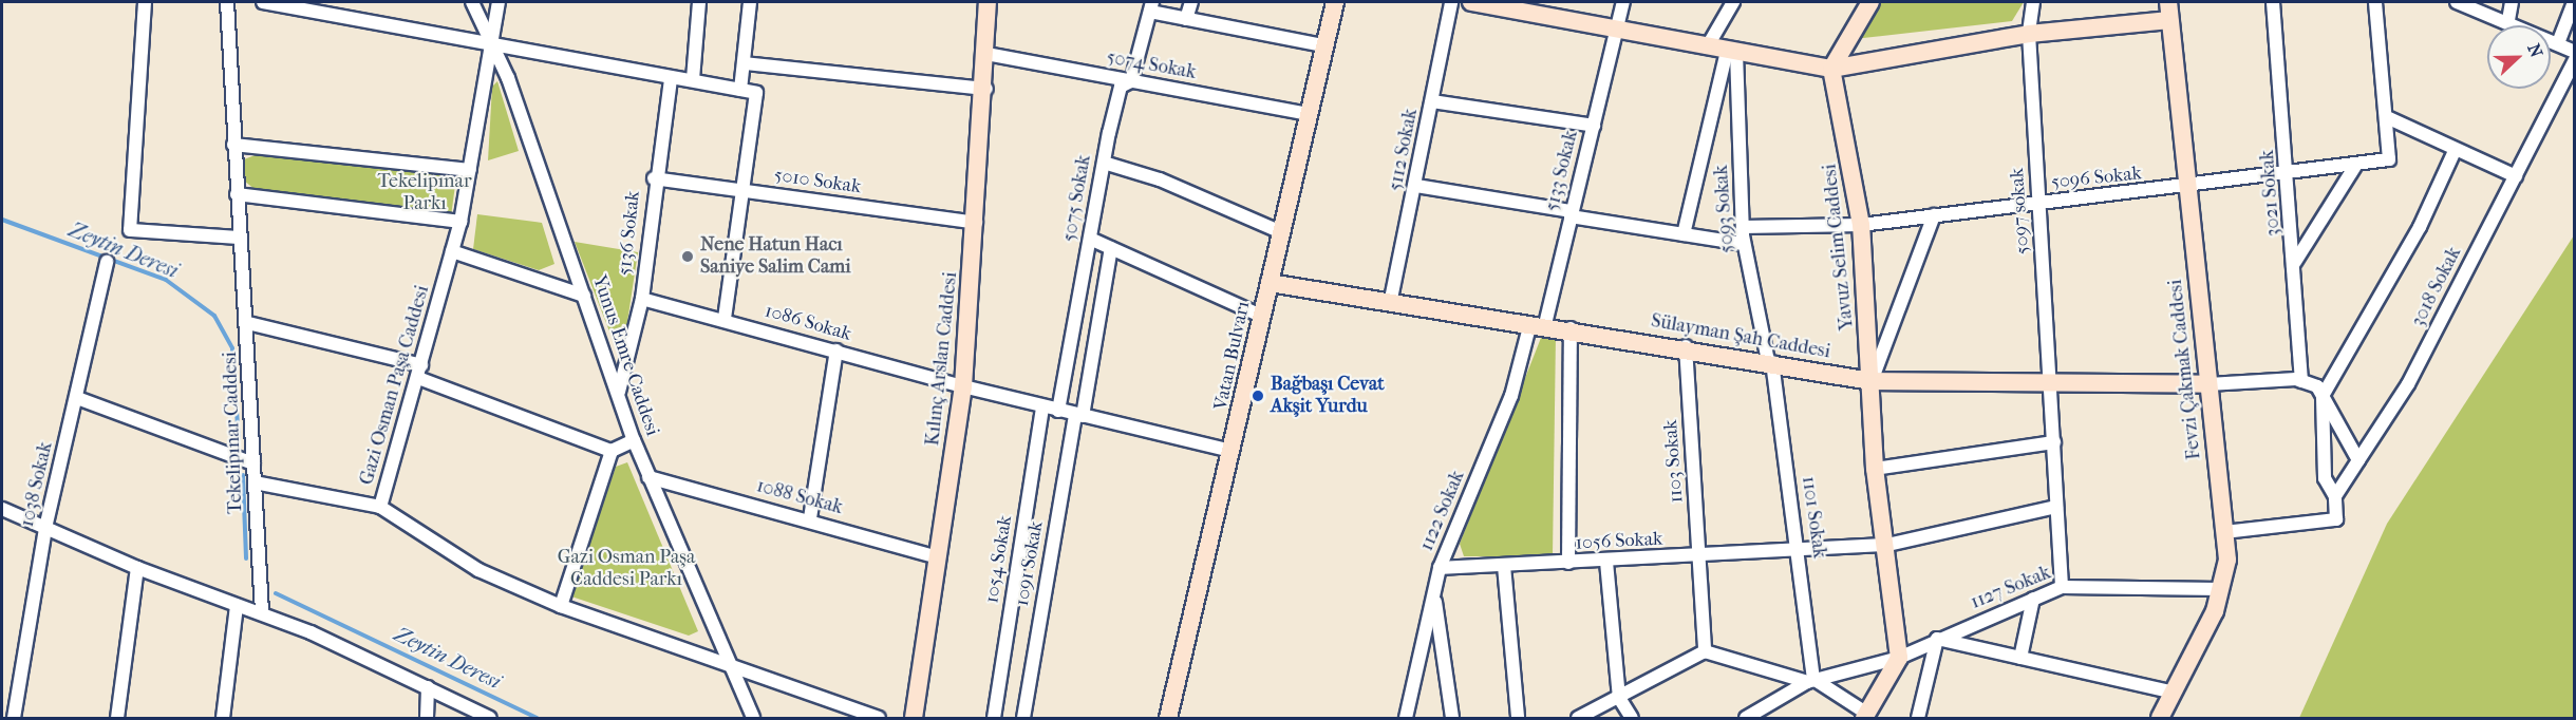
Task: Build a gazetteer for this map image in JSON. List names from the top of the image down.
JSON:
{
  "streets": {
    "street": [
      "5074 Sokak",
      "5112 Sokak",
      "5133 Sokak",
      "5096 Sokak",
      "5010 Sokak",
      "3021 Sokak",
      "5075 Sokak",
      "5093 Sokak",
      "5097 sokak",
      "5136 Sokak",
      "Yavuz Selim Caddesi",
      "3018 Sokak",
      "1086 Sokak",
      "Sülayman Şah Caddesi",
      "Yunus Emre Caddesi",
      "Vatan Bulvarı",
      "Kılınç Arslan Caddesi",
      "Fevzi Çakmak Caddesi",
      "Gazi Osman Paşa Caddesi",
      "Tekelipınar Caddesi",
      "1103 Sokak",
      "1038 Sokak",
      "1088 Sokak",
      "1122 Sokak",
      "1101 Sokak",
      "1056 Sokak",
      "1054 Sokak",
      "1091 Sokak",
      "1127 Sokak"
    ]
  },
  "crossings": [
    ["5074 Sokak", "5075 Sokak"],
    ["5074 Sokak", "Vatan Bulvarı"],
    ["5074 Sokak", "Kılınç Arslan Caddesi"],
    ["5112 Sokak", "Sülayman Şah Caddesi"],
    ["5133 Sokak", "Sülayman Şah Caddesi"],
    ["5133 Sokak", "1122 Sokak"],
    ["5096 Sokak", "3021 Sokak"],
    ["5096 Sokak", "5093 Sokak"],
    ["5096 Sokak", "5097 sokak"],
    ["5096 Sokak", "Yavuz Selim Caddesi"],
    ["5096 Sokak", "Fevzi Çakmak Caddesi"],
    ["5010 Sokak", "5136 Sokak"],
    ["5010 Sokak", "Kılınç Arslan Caddesi"],
    ["5075 Sokak", "1086 Sokak"],
    ["5093 Sokak", "Sülayman Şah Caddesi"],
    ["5093 Sokak", "1101 Sokak"],
    ["5097 sokak", "Sülayman Şah Caddesi"],
    ["5097 sokak", "1056 Sokak"],
    ["5097 sokak", "1127 Sokak"],
    ["5136 Sokak", "1086 Sokak"],
    ["5136 Sokak", "Yunus Emre Caddesi"],
    ["Yavuz Selim Caddesi", "Sülayman Şah Caddesi"],
    ["Yavuz Selim Caddesi", "1056 Sokak"],
    ["Yavuz Selim Caddesi", "1127 Sokak"],
    ["3018 Sokak", "Fevzi Çakmak Caddesi"],
    ["1086 Sokak", "Vatan Bulvarı"],
    ["1086 Sokak", "Kılınç Arslan Caddesi"],
    ["1086 Sokak", "1054 Sokak"],
    ["1086 Sokak", "1091 Sokak"],
    ["Sülayman Şah Caddesi", "Vatan Bulvarı"],
    ["Sülayman Şah Caddesi", "Fevzi Çakmak Caddesi"],
    ["Sülayman Şah Caddesi", "1103 Sokak"],
    ["Sülayman Şah Caddesi", "1122 Sokak"],
    ["Sülayman Şah Caddesi", "1101 Sokak"],
    ["Yunus Emre Caddesi", "Gazi Osman Paşa Caddesi"],
    ["Yunus Emre Caddesi", "1088 Sokak"],
    ["Kılınç Arslan Caddesi", "1088 Sokak"],
    ["Fevzi Çakmak Caddesi", "1127 Sokak"],
    ["1103 Sokak", "1056 Sokak"],
    ["1122 Sokak", "1056 Sokak"],
    ["1101 Sokak", "1056 Sokak"],
    ["1101 Sokak", "1127 Sokak"]
  ],
  "water": ["Zeytin Deresi"],
  "parks": ["Tekelipınar Parkı", "Gazi Osman Paşa Caddesi Parkı"],
  "places": ["Nene Hatun Hacı Saniye Salim Cami", "Bağbaşı Cevat Akşit Yurdu"],
  "north": "right"
}
